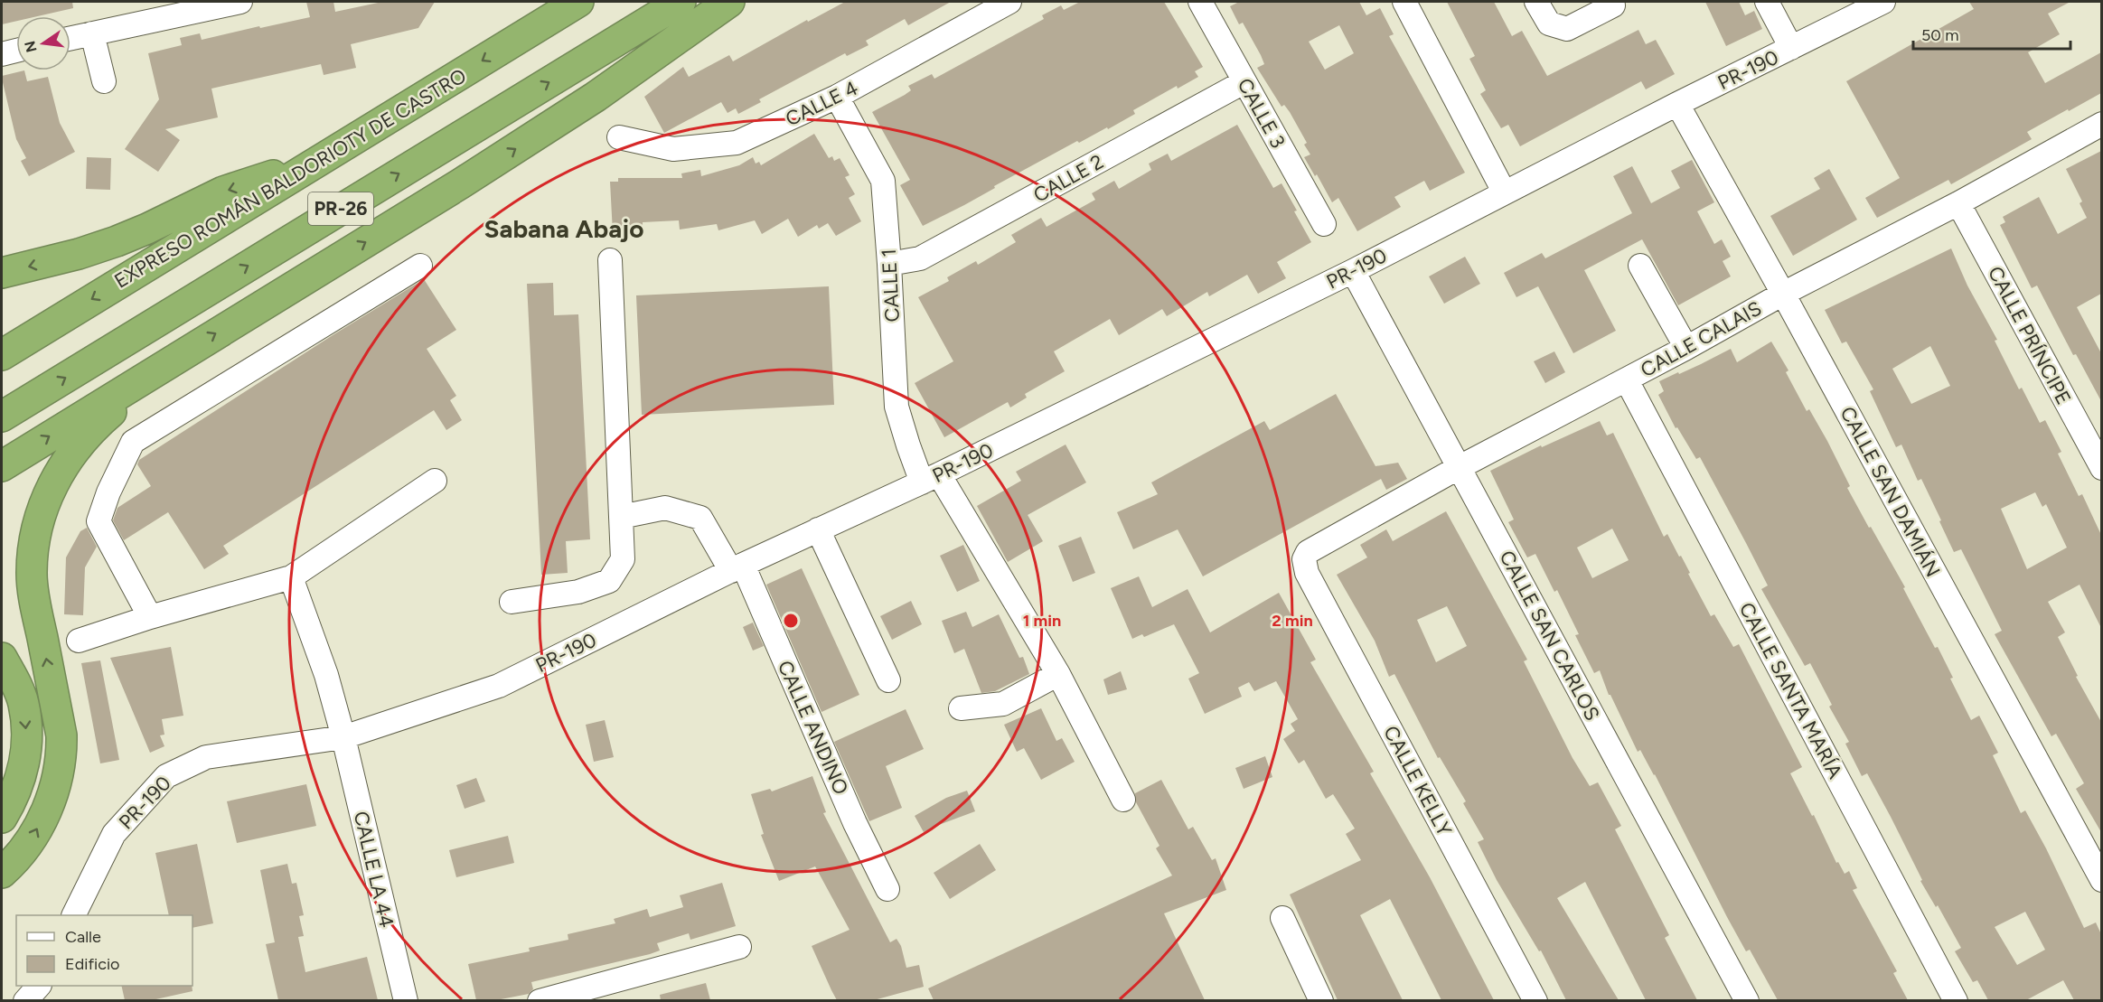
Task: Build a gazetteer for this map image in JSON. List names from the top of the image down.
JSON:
{
  "streets": {
    "highway": ["EXPRESO ROMÁN BALDORIOTY DE CASTRO", "PR-26"],
    "street": [
      "PR-190",
      "CALLE 4",
      "CALLE 3",
      "CALLE 2",
      "CALLE 1",
      "CALLE PRÍNCIPE",
      "CALLE CALAIS",
      "CALLE SAN DAMIÁN",
      "CALLE SAN CARLOS",
      "CALLE SANTA MARÍA",
      "CALLE ANDINO",
      "CALLE KELLY",
      "CALLE LA 44"
    ]
  },
  "crossings": [
    ["PR-190", "CALLE 1"],
    ["PR-190", "CALLE SAN DAMIÁN"],
    ["PR-190", "CALLE SAN CARLOS"],
    ["PR-190", "CALLE ANDINO"],
    ["PR-190", "CALLE LA 44"],
    ["CALLE 4", "CALLE 1"],
    ["CALLE 3", "CALLE 2"],
    ["CALLE 2", "CALLE 1"],
    ["CALLE PRÍNCIPE", "CALLE CALAIS"],
    ["CALLE CALAIS", "CALLE SAN DAMIÁN"],
    ["CALLE CALAIS", "CALLE SAN CARLOS"],
    ["CALLE CALAIS", "CALLE SANTA MARÍA"],
    ["CALLE CALAIS", "CALLE KELLY"]
  ],
  "districts": ["Sabana Abajo"],
  "legend": ["Calle", "Edificio"],
  "scale_bar": "50 m",
  "north": "left",
  "rings": ["1 min", "2 min"]
}
